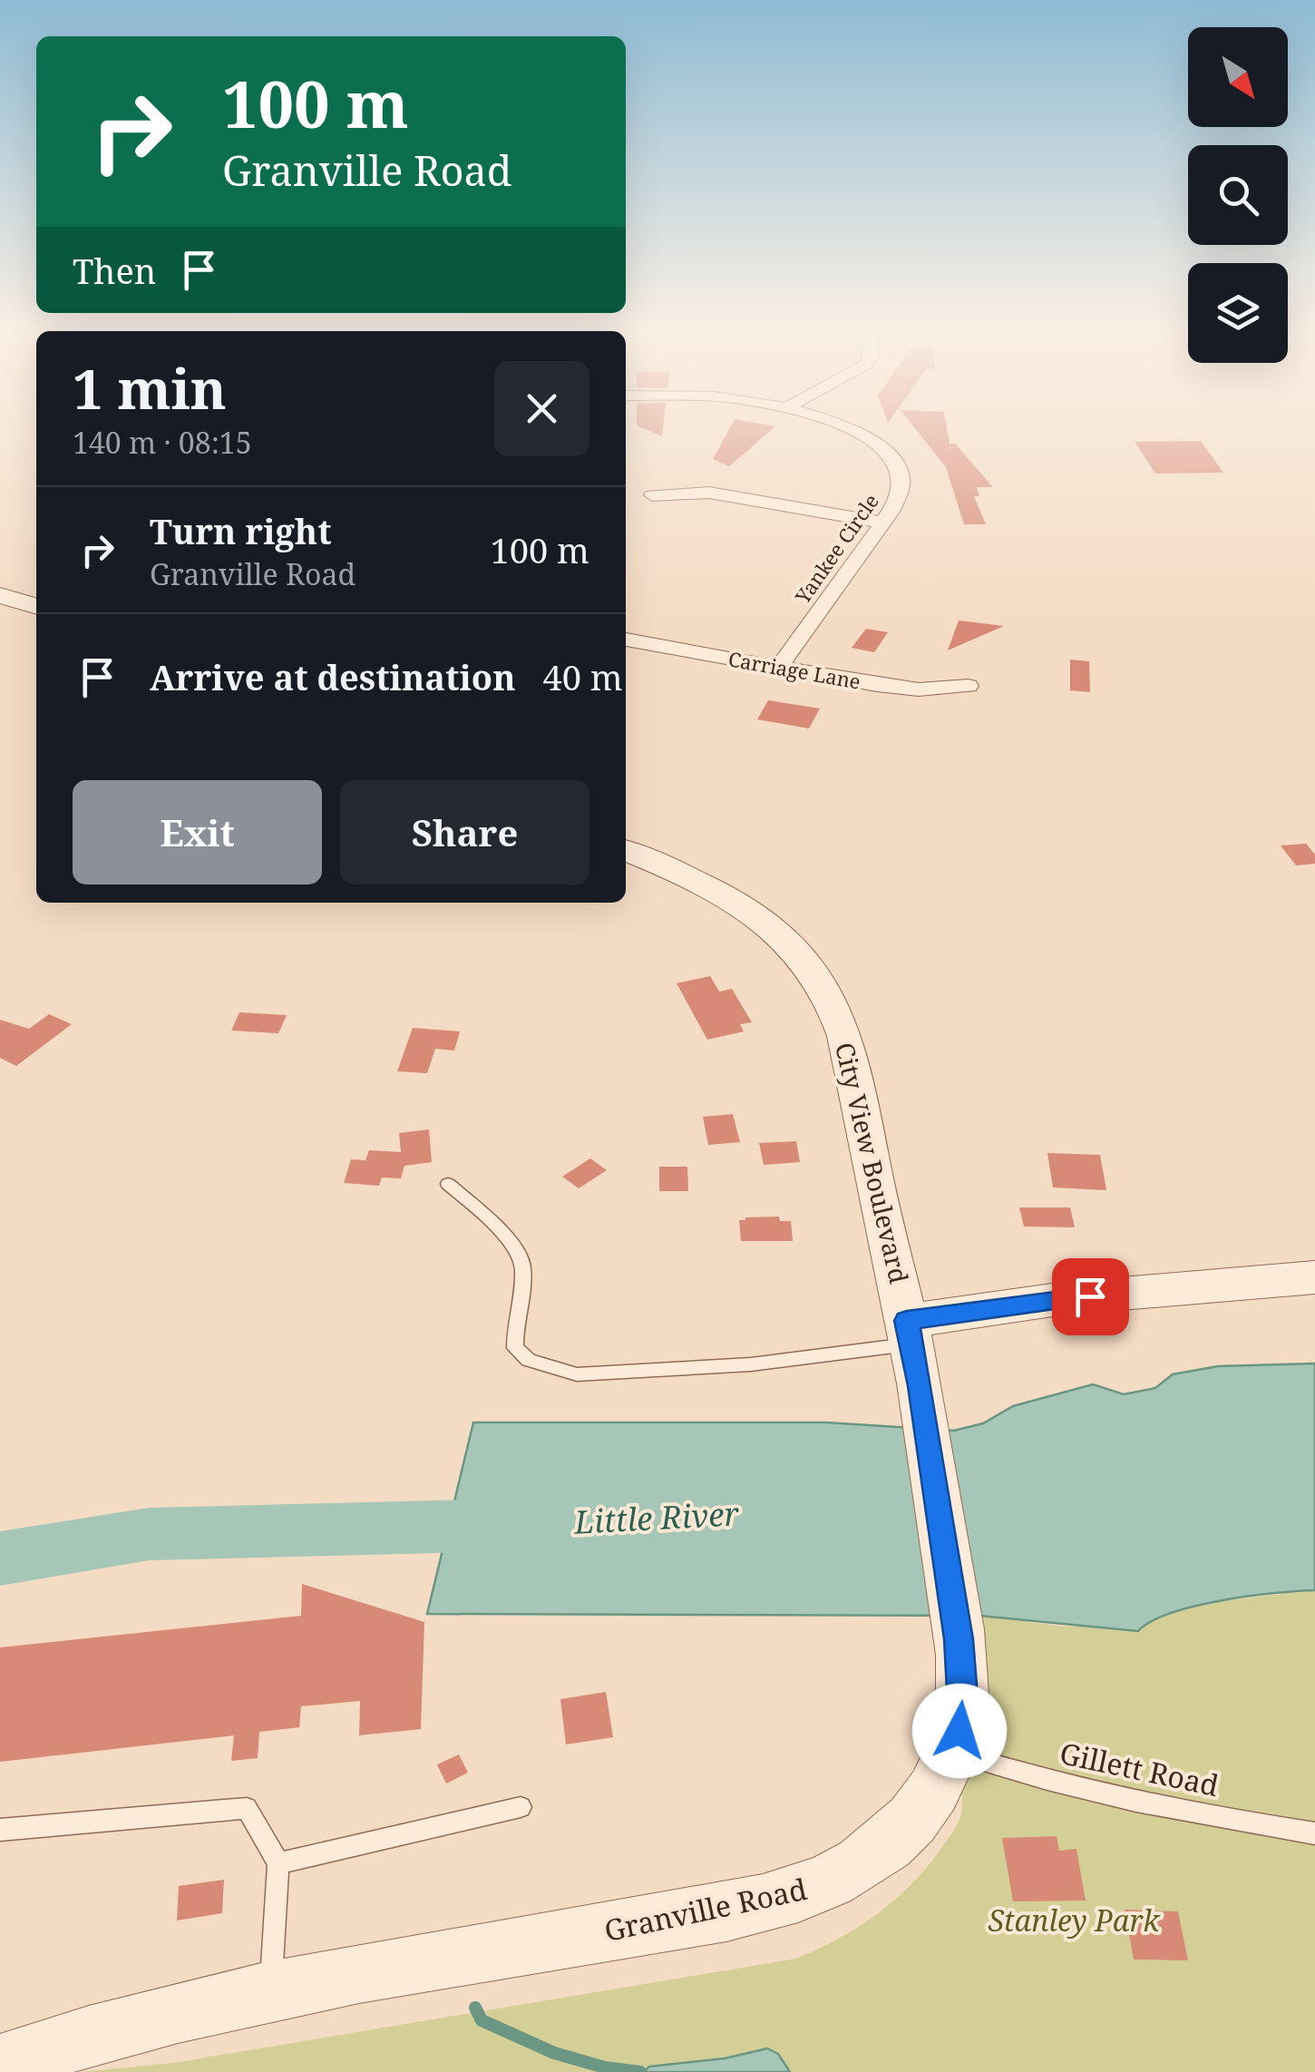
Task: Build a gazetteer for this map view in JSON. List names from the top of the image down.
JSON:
{
  "streets": {
    "street": [
      "Yankee Circle",
      "Carriage Lane",
      "City View Boulevard",
      "Granville Road"
    ],
    "lane": ["Gillett Road"]
  },
  "crossings": [
    ["Yankee Circle", "Carriage Lane"],
    ["City View Boulevard", "Granville Road"],
    ["Gillett Road", "Granville Road"]
  ],
  "water": ["Little River"],
  "parks": ["Stanley Park"],
  "north": "bottom right",
  "page": {
    "turn": ["100 m", "Granville Road"],
    "then": "Then",
    "heading": ["1 min", "140 m · 08:15"],
    "list": [
      {
        "name": "Turn right",
        "note": "Granville Road",
        "value": "100 m"
      },
      {
        "name": "Arrive at destination",
        "value": "40 m"
      }
    ],
    "buttons": ["Exit", "Share"]
  }
}
